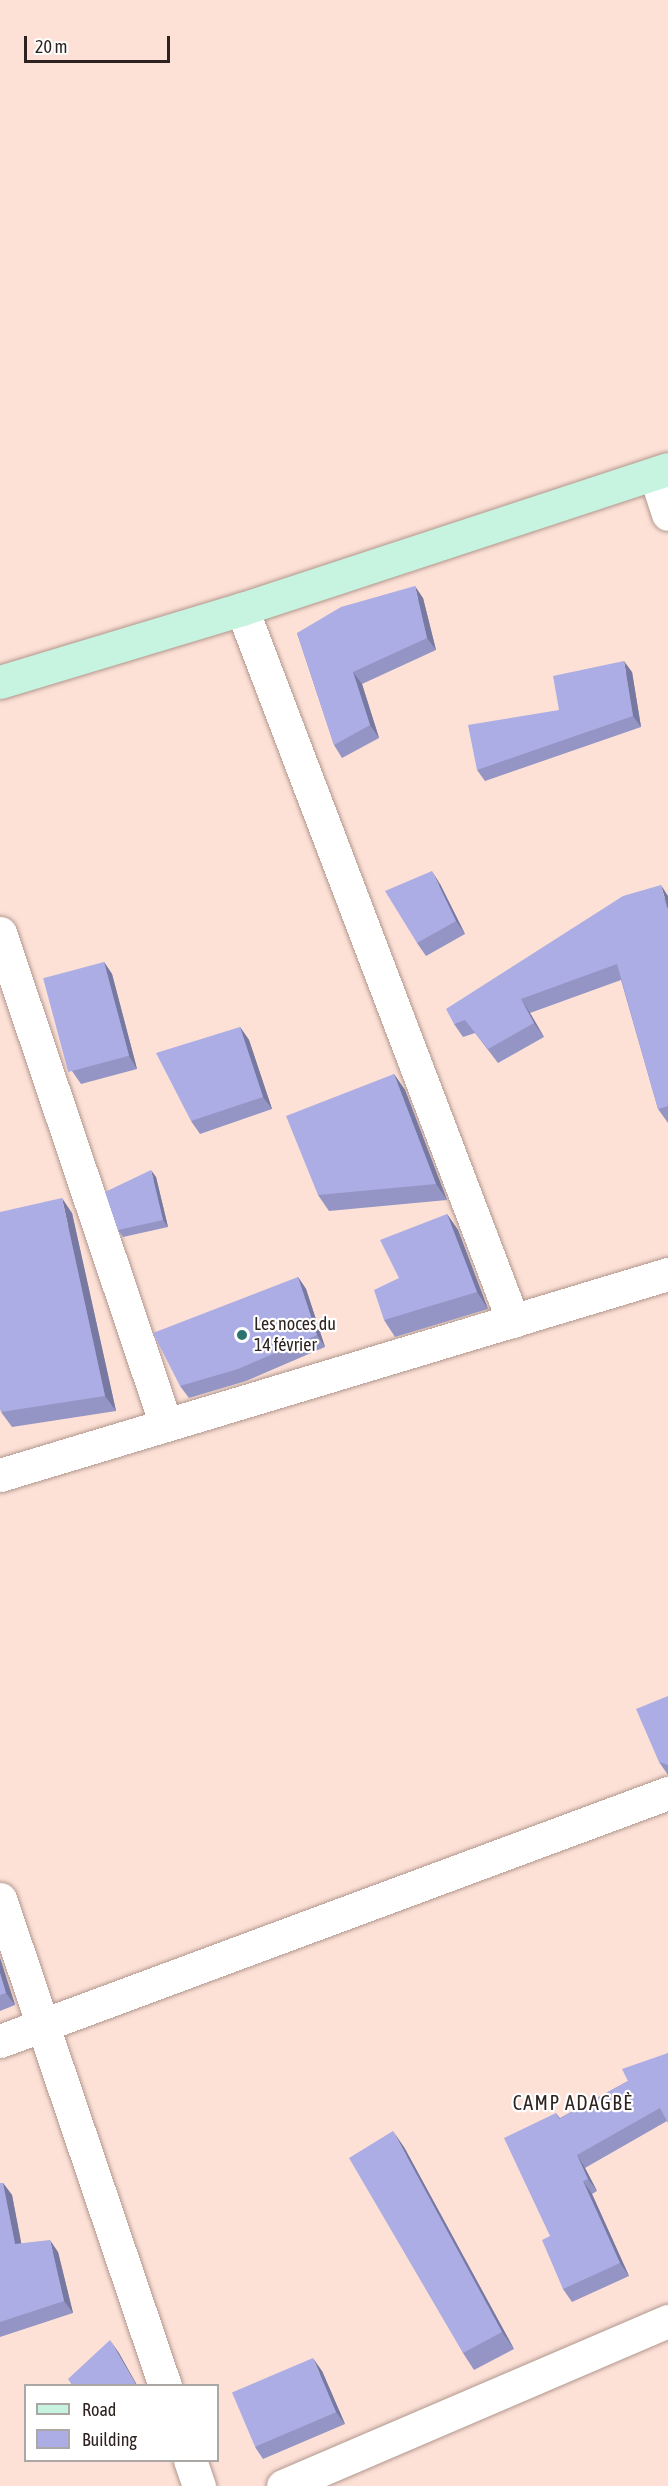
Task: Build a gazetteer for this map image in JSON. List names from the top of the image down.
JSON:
{
  "districts": ["CAMP ADAGBÈ"],
  "places": ["Les noces du 14 février"],
  "legend": ["Road", "Building"],
  "scale_bar": "20 m"
}
